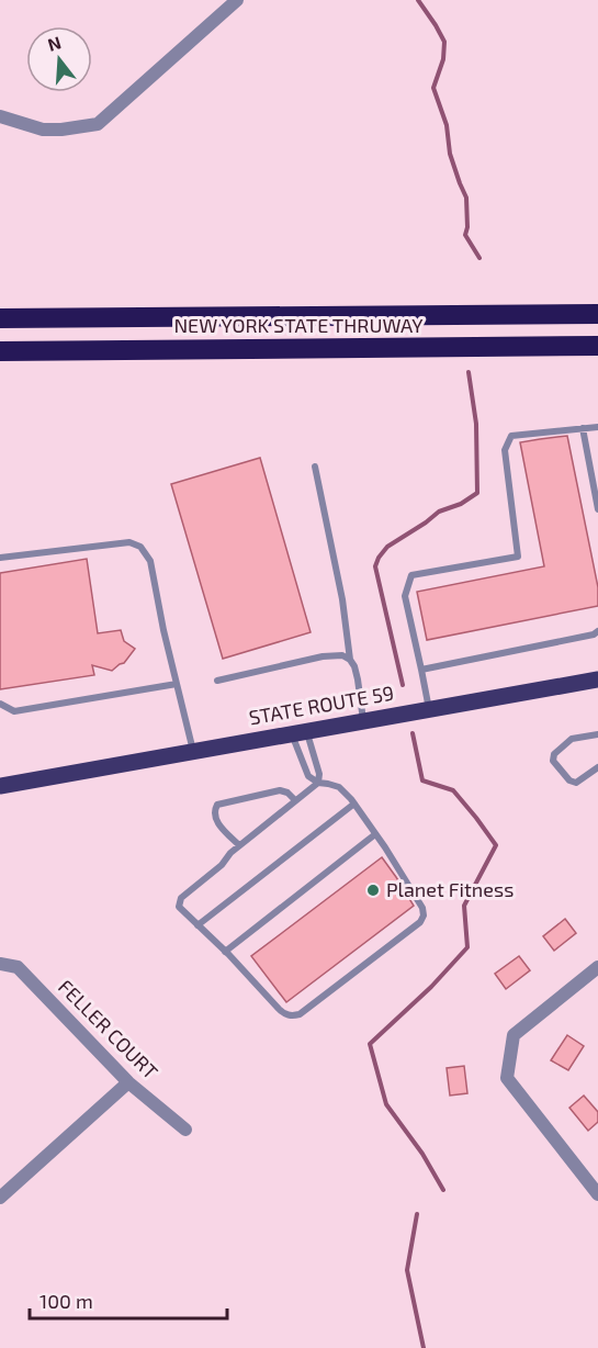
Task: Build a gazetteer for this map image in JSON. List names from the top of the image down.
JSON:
{
  "streets": {
    "highway": ["NEW YORK STATE THRUWAY"],
    "main road": ["STATE ROUTE 59"],
    "street": ["FELLER COURT"]
  },
  "places": ["Planet Fitness"],
  "scale_bar": "100 m",
  "north": "top"
}
